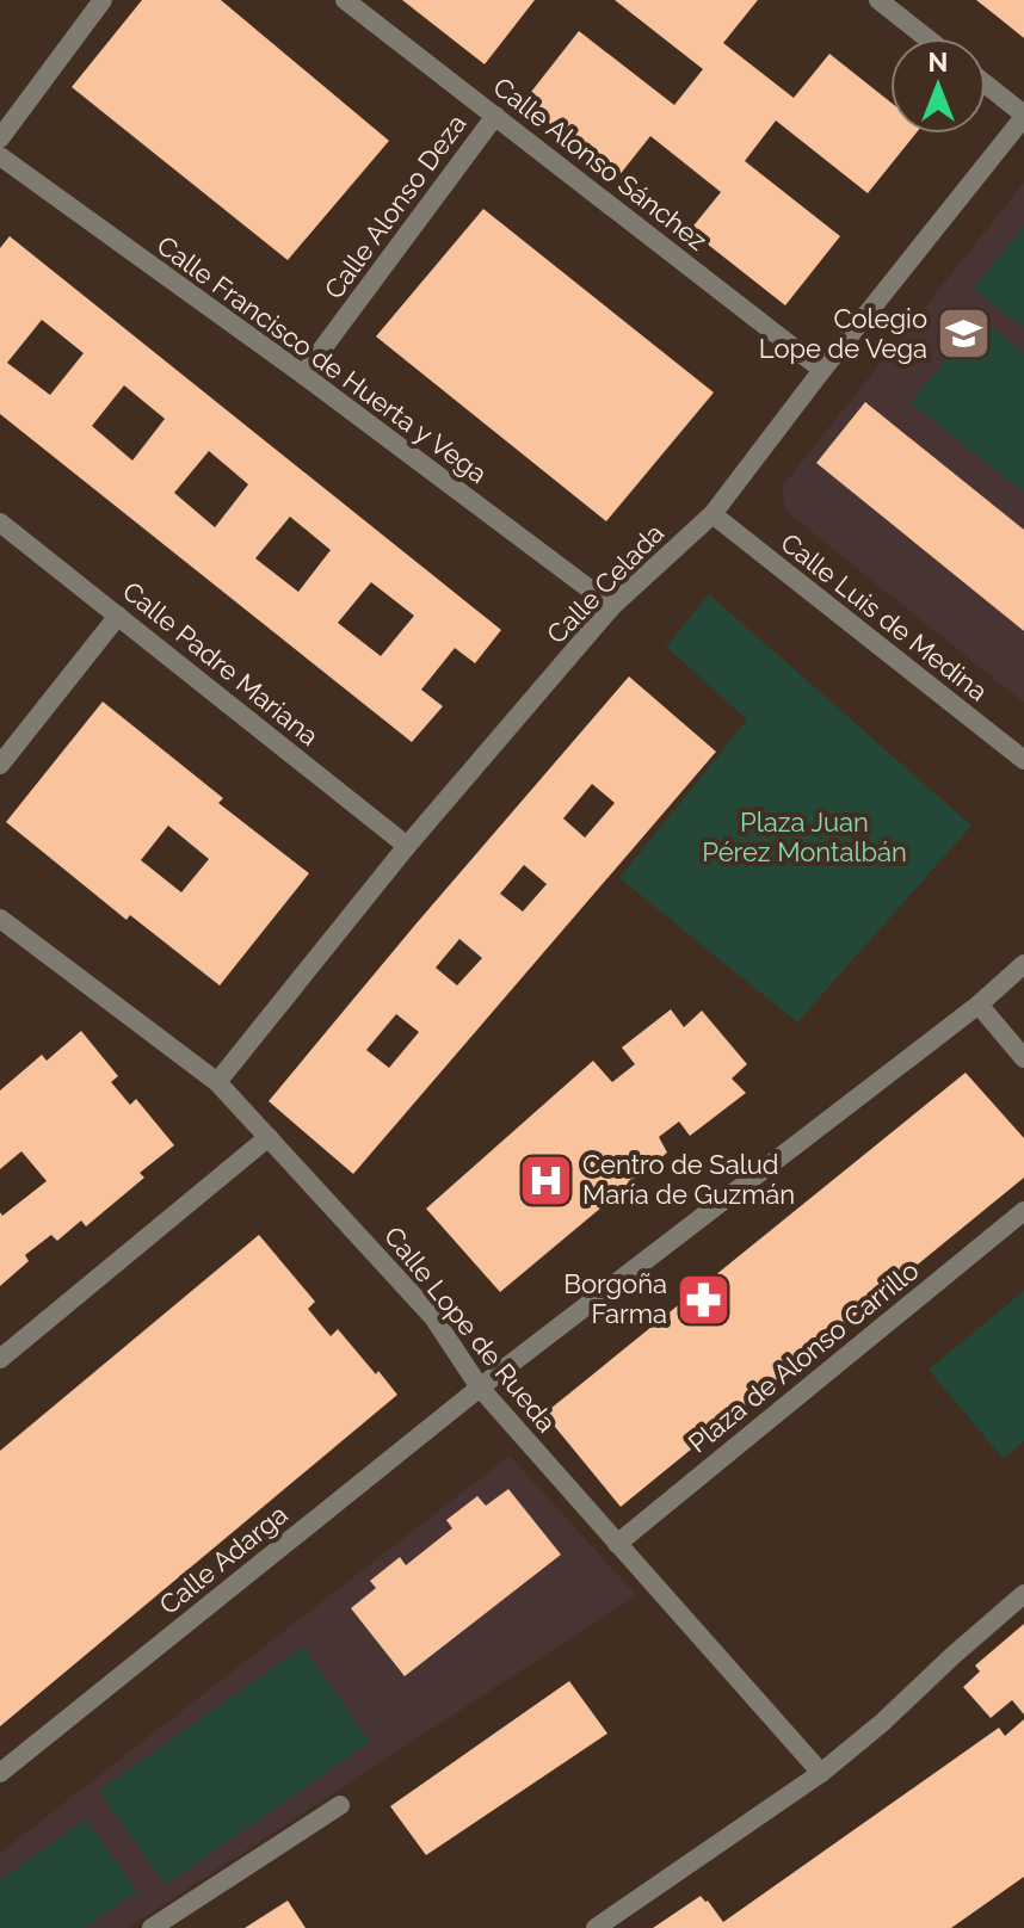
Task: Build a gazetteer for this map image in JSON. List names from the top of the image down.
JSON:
{
  "streets": {
    "street": [
      "Calle Alonso Sánchez",
      "Calle Alonso Deza",
      "Calle Francisco de Huerta y Vega",
      "Calle Celada",
      "Calle Luis de Medina",
      "Calle Padre Mariana",
      "Calle Lope de Rueda",
      "Plaza de Alonso Carrillo",
      "Calle Adarga"
    ]
  },
  "crossings": [
    ["Calle Alonso Sánchez", "Calle Alonso Deza"],
    ["Calle Alonso Sánchez", "Calle Celada"],
    ["Calle Alonso Deza", "Calle Francisco de Huerta y Vega"],
    ["Calle Francisco de Huerta y Vega", "Calle Celada"],
    ["Calle Celada", "Calle Luis de Medina"],
    ["Calle Celada", "Calle Padre Mariana"],
    ["Calle Celada", "Calle Lope de Rueda"],
    ["Calle Lope de Rueda", "Plaza de Alonso Carrillo"],
    ["Calle Lope de Rueda", "Calle Adarga"]
  ],
  "parks": ["Plaza Juan Pérez Montalbán"],
  "places": {
    "school or university": ["Colegio Lope de Vega"],
    "hospital": ["Centro de Salud María de Guzmán"],
    "pharmacy": ["Borgoña Farma"]
  },
  "north": "top"
}
